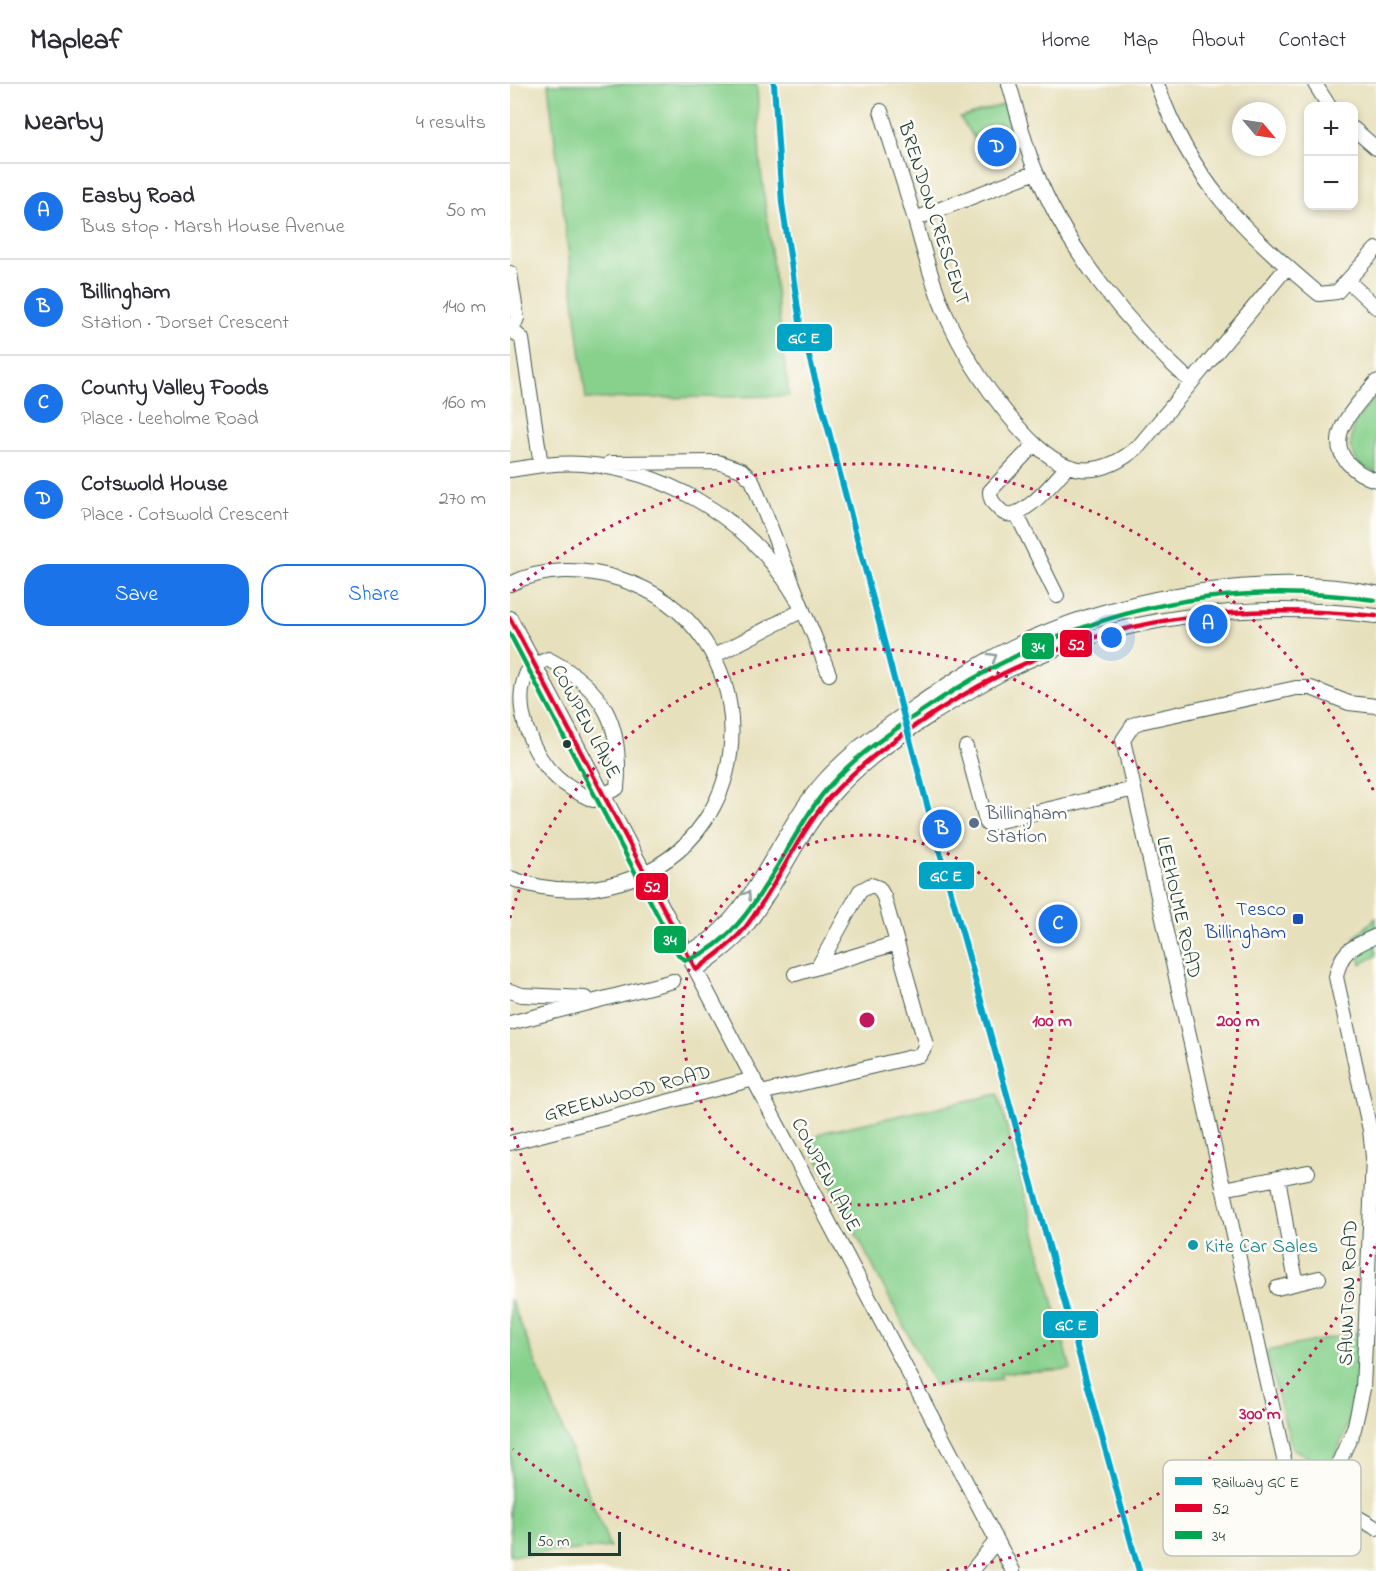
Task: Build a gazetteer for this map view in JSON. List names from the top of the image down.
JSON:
{
  "streets": {
    "street": [
      "BRENDON CRESCENT",
      "COWPEN LANE",
      "LEEHOLME ROAD",
      "GREENWOOD ROAD",
      "SAUNTON ROAD"
    ]
  },
  "crossings": [
    ["COWPEN LANE", "GREENWOOD ROAD"]
  ],
  "places": {
    "other": ["Billingham Station", "Kite Car Sales"],
    "transit": ["Tesco Billingham"]
  },
  "lines": ["transit line 34", "transit line 52"],
  "legend": ["Railway GC E", "52", "34"],
  "scale_bar": "50 m",
  "north": "bottom right",
  "page": {
    "header": "Mapleaf",
    "nav": [
      "Home",
      "Map",
      "About",
      "Contact"
    ],
    "heading": ["Nearby", "4 results"],
    "map_buttons": ["+", "−"],
    "pins": [
      "D",
      "A",
      "B",
      "C"
    ],
    "list": [
      {
        "mark": "A",
        "name": "Easby Road",
        "note": "Bus stop · Marsh House Avenue",
        "value": "50 m"
      },
      {
        "mark": "B",
        "name": "Billingham",
        "note": "Station · Dorset Crescent",
        "value": "140 m"
      },
      {
        "mark": "C",
        "name": "County Valley Foods",
        "note": "Place · Leeholme Road",
        "value": "160 m"
      },
      {
        "mark": "D",
        "name": "Cotswold House",
        "note": "Place · Cotswold Crescent",
        "value": "270 m"
      }
    ],
    "buttons": ["Save", "Share"],
    "scale": "50 m"
  },
  "rings": ["100 m", "200 m", "300 m"]
}
